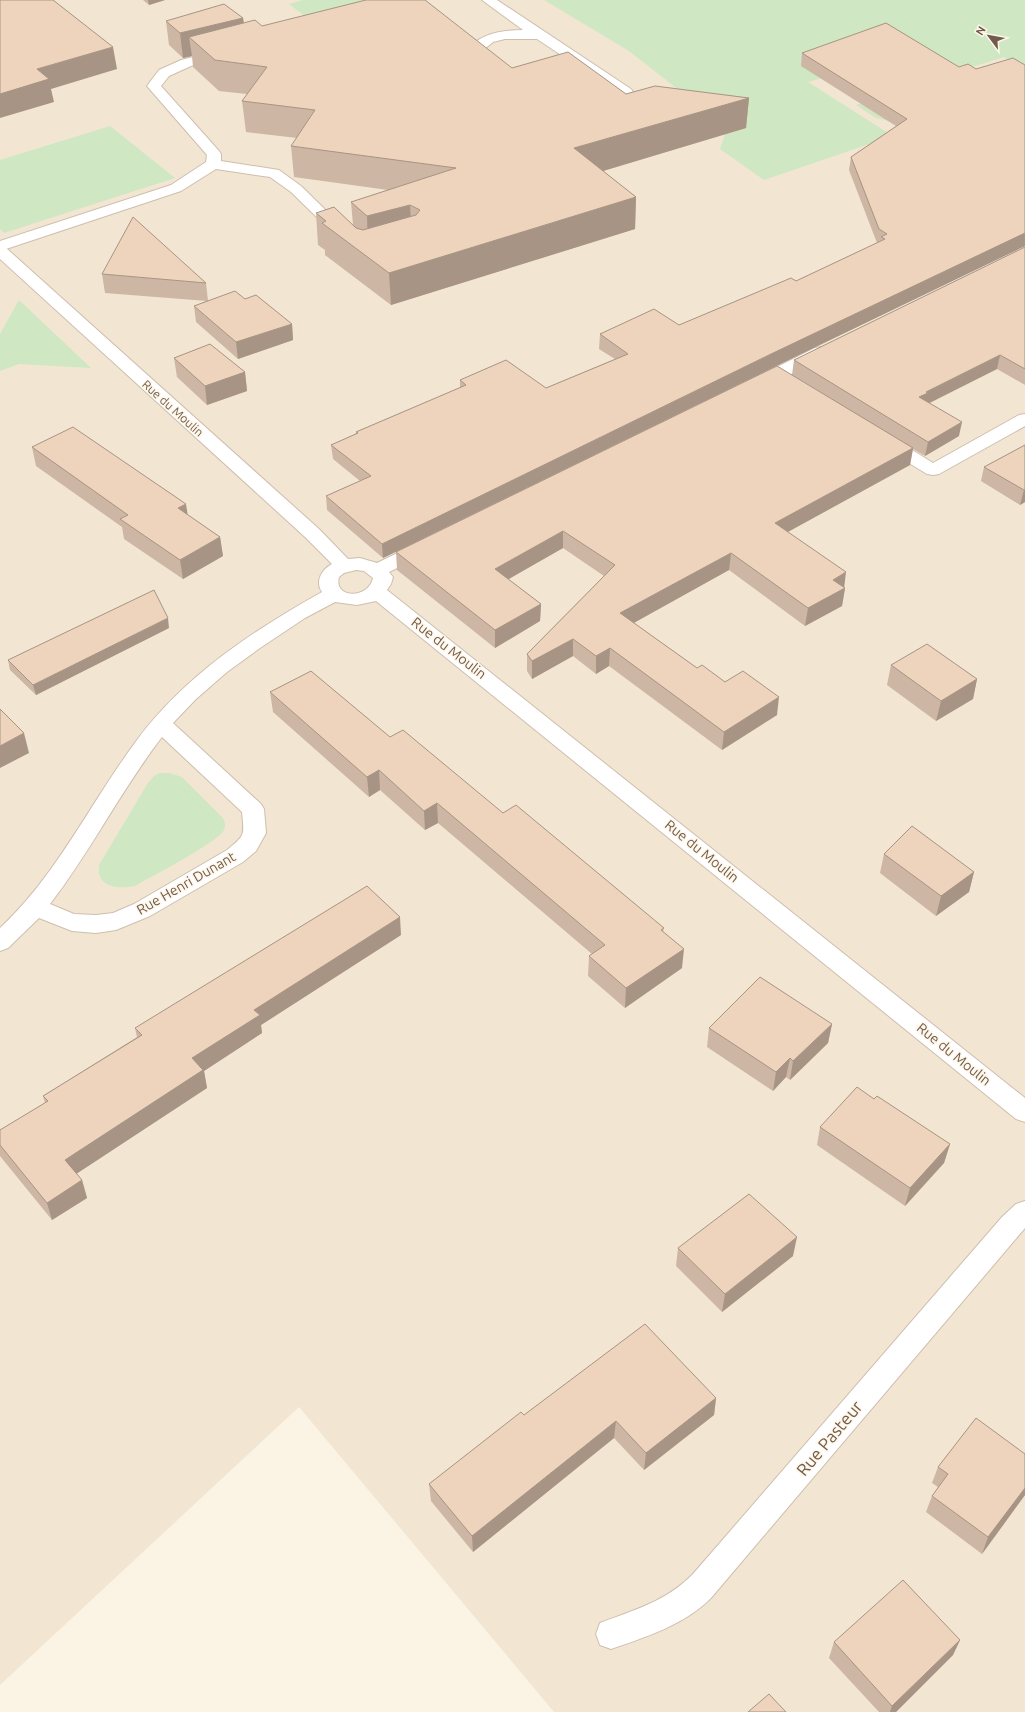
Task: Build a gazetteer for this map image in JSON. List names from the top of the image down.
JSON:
{
  "streets": {
    "street": ["Rue du Moulin", "Rue Henri Dunant", "Rue Pasteur"]
  },
  "north": "top left"
}
